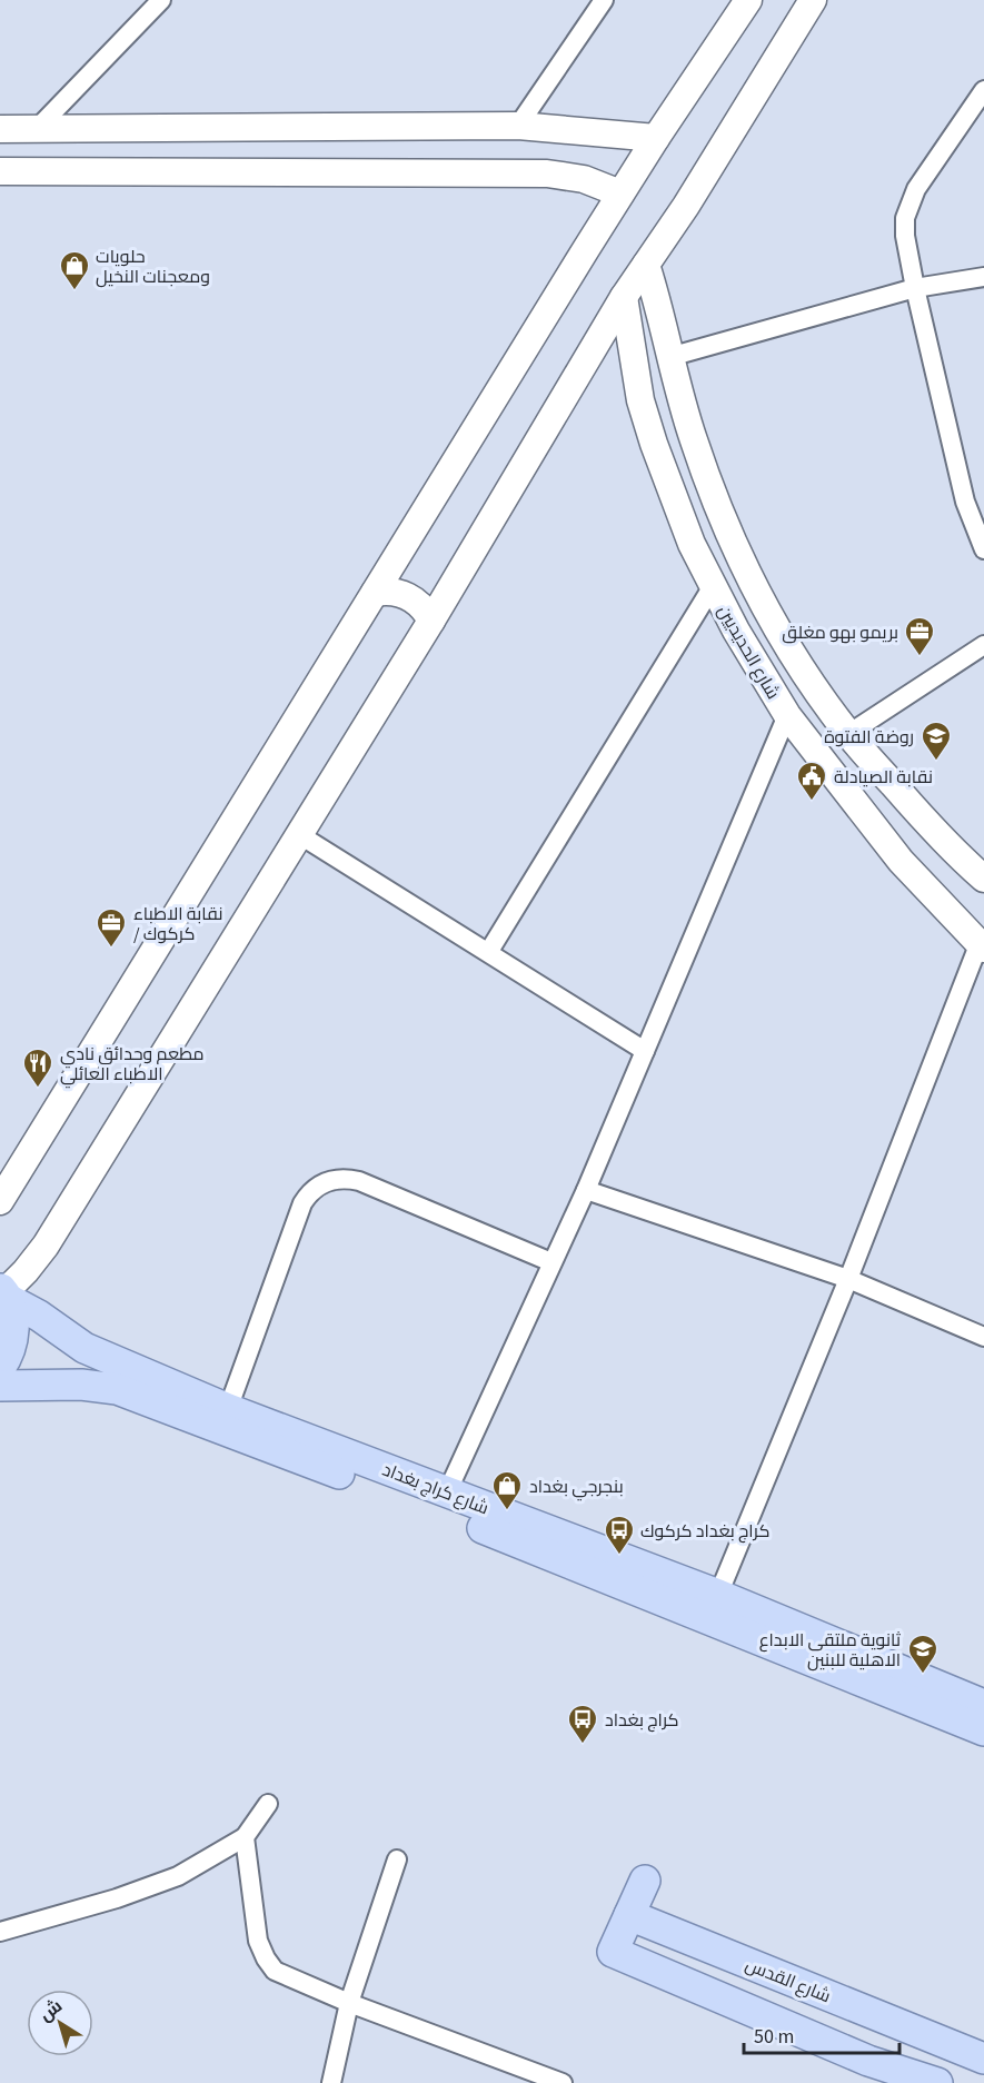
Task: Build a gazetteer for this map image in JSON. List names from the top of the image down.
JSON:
{
  "streets": {
    "main road": ["شارع كراج بغداد", "شارع القدس"],
    "street": ["شارع الحديديين"]
  },
  "places": {
    "shop": ["حلويات ومعجنات النخيل", "بنجرجي بغداد"],
    "office": ["بريمو بهو مغلق", "نقابة الاطباء / كركوك"],
    "school or university": ["روضة الفتوة", "ثانوية ملتقى الابداع الاهلية للبنين"],
    "public building": ["نقابة الصيادلة"],
    "restaurant": ["مطعم وحدائق نادي الاطباء العائلي"],
    "bus stop": ["كراج بغداد كركوك", "كراج بغداد"]
  },
  "scale_bar": "50 m",
  "north": "top left"
}
